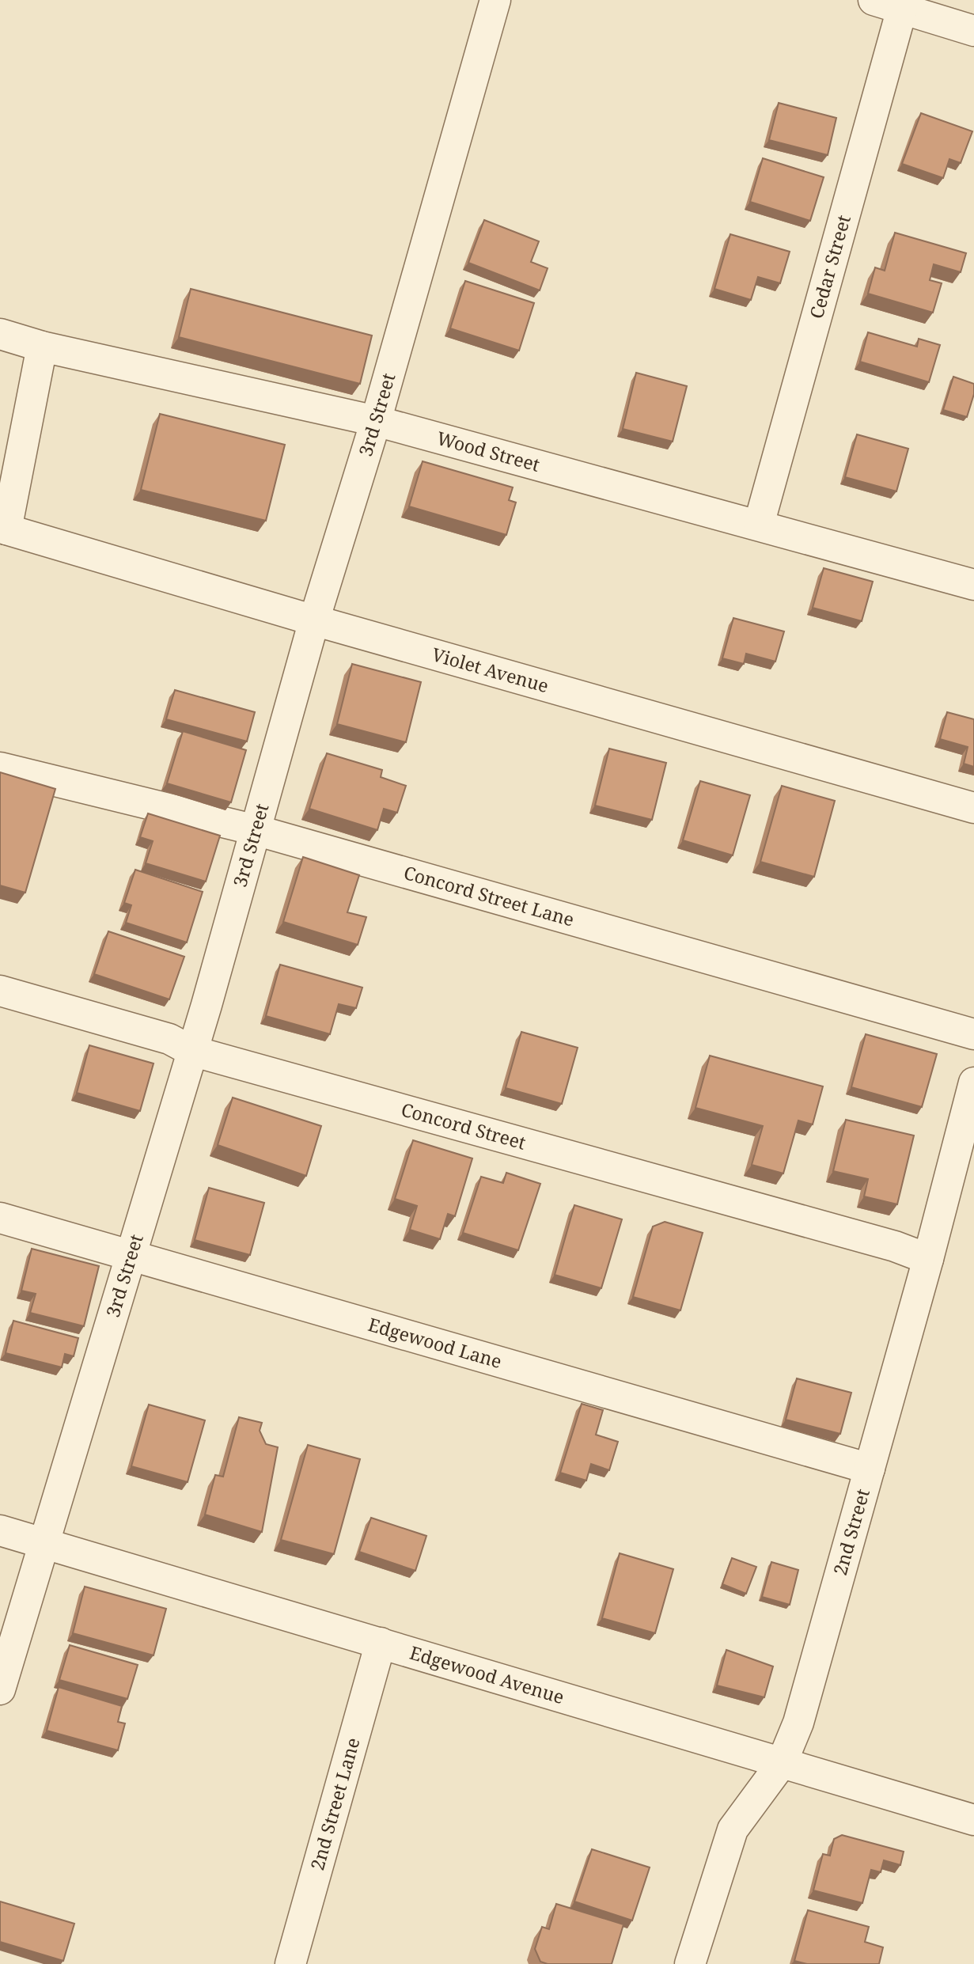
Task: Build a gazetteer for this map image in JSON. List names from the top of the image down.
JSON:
{
  "streets": {
    "street": [
      "Cedar Street",
      "3rd Street",
      "Wood Street",
      "Violet Avenue",
      "Concord Street Lane",
      "Concord Street",
      "Edgewood Lane",
      "2nd Street",
      "Edgewood Avenue",
      "2nd Street Lane"
    ]
  },
  "crossings": [
    ["Cedar Street", "Wood Street"],
    ["3rd Street", "Wood Street"],
    ["3rd Street", "Violet Avenue"],
    ["3rd Street", "Concord Street Lane"],
    ["3rd Street", "Concord Street"],
    ["3rd Street", "Edgewood Lane"],
    ["3rd Street", "Edgewood Avenue"],
    ["Concord Street", "2nd Street"],
    ["Edgewood Lane", "2nd Street"],
    ["2nd Street", "Edgewood Avenue"],
    ["Edgewood Avenue", "2nd Street Lane"]
  ]
}
